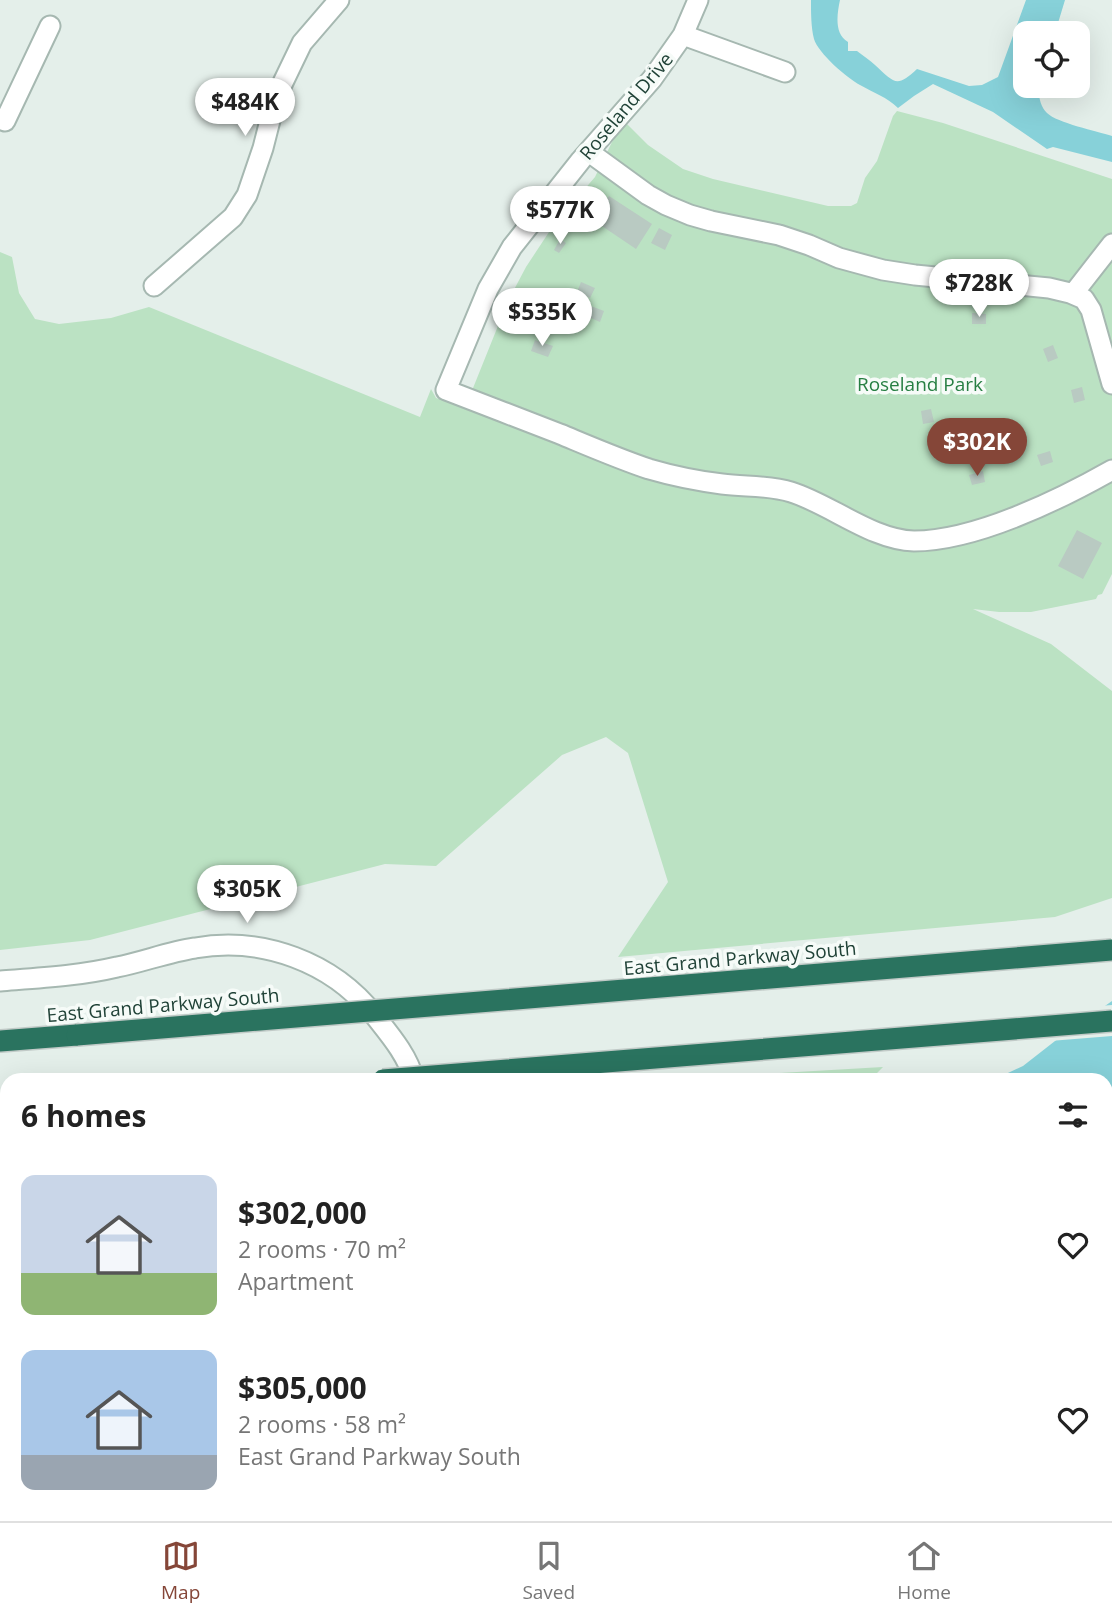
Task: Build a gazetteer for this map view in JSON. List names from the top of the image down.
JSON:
{
  "streets": {
    "highway": ["East Grand Parkway South"],
    "street": ["Roseland Drive"]
  },
  "parks": ["Roseland Park"],
  "page": {
    "price": [
      "$484K",
      "$577K",
      "$728K",
      "$535K",
      "$302K",
      "$305K"
    ],
    "heading": "6 homes",
    "list": [
      {
        "name": "$302,000",
        "note": "2 rooms · 70 m² · Apartment"
      },
      {
        "name": "$305,000",
        "note": "2 rooms · 58 m² · East Grand Parkway South"
      }
    ],
    "tabs": ["Map", "Saved", "Home"]
  }
}
